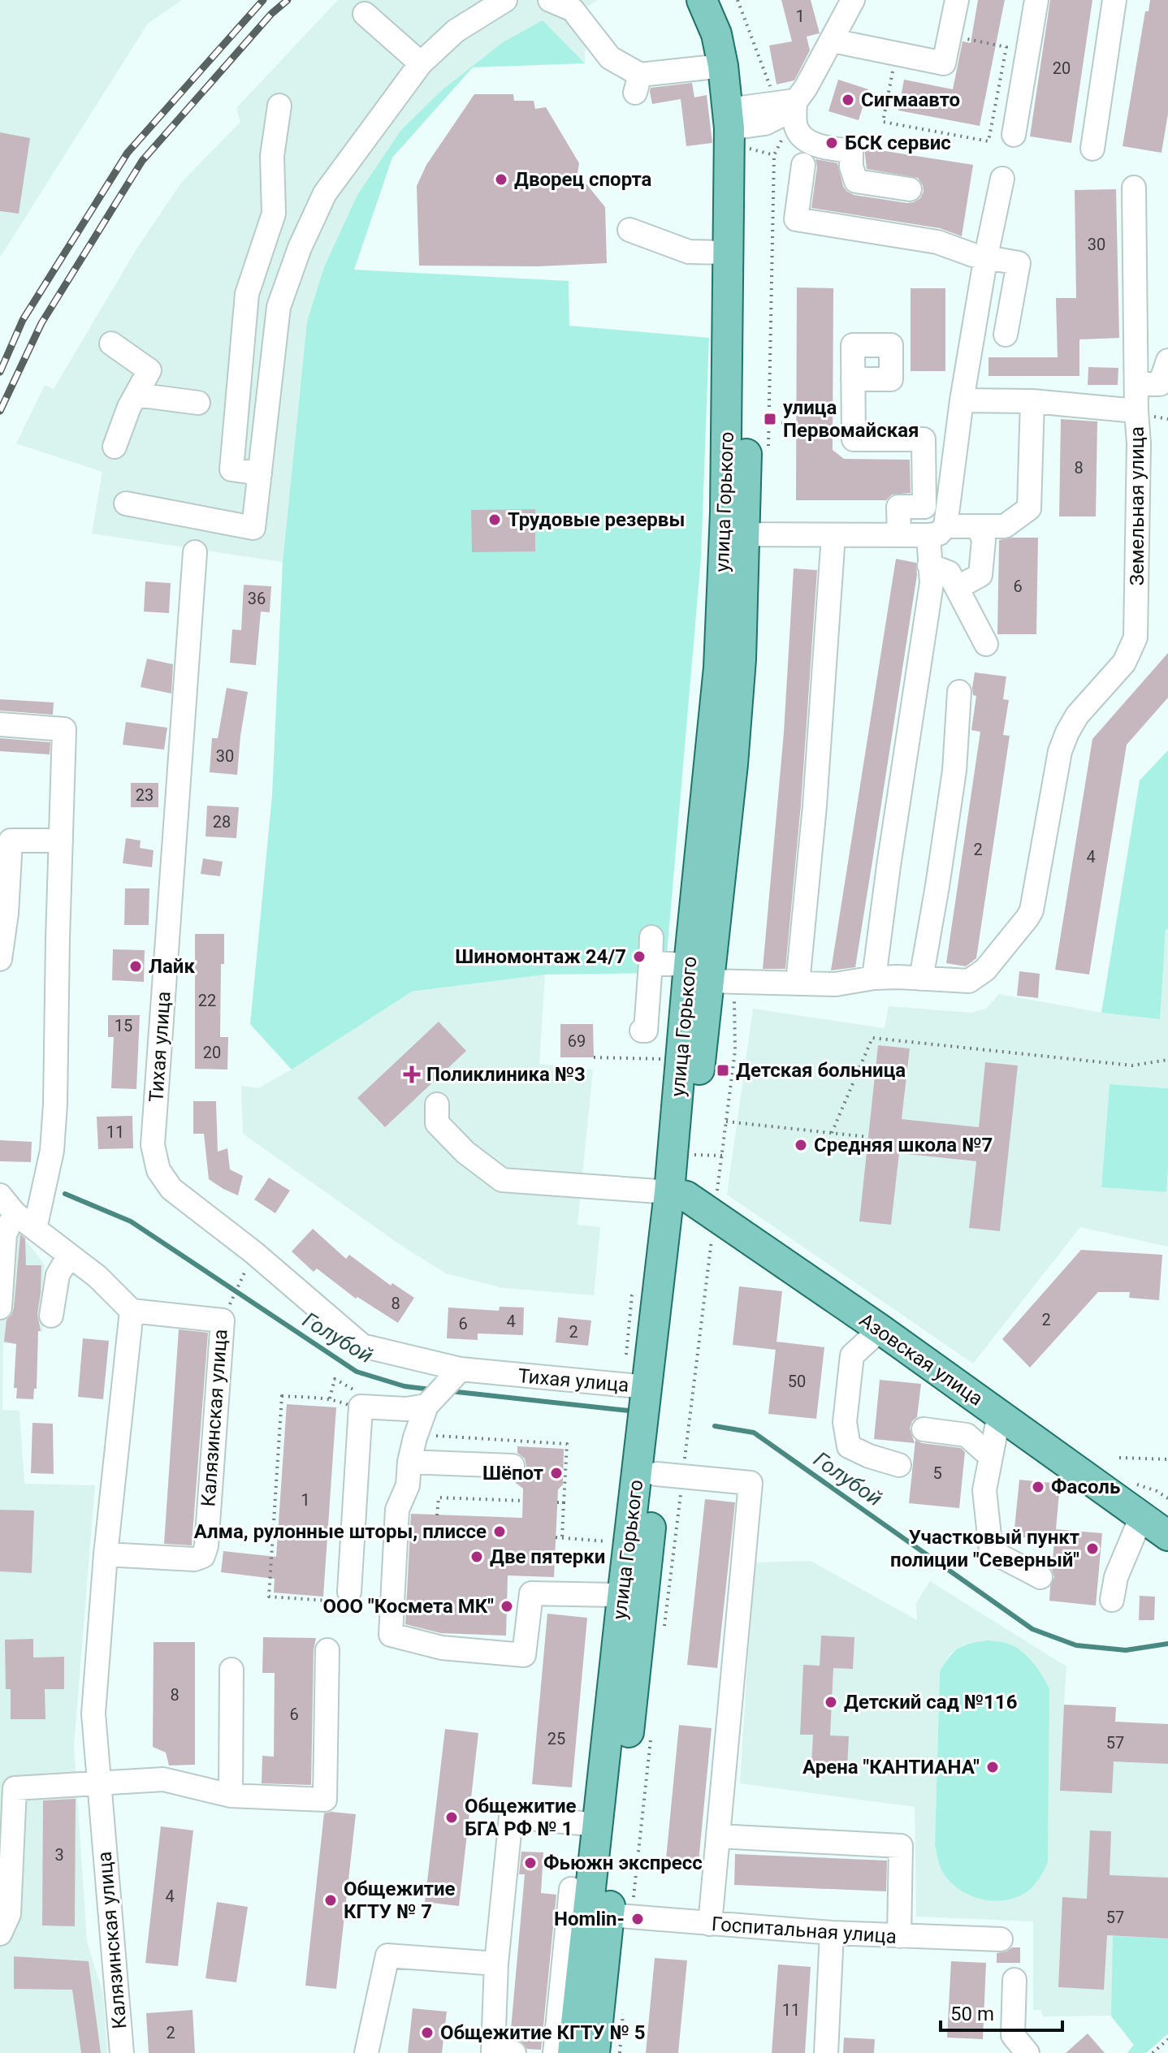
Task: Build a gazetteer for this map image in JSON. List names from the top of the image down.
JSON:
{
  "streets": {
    "main road": ["улица Горького", "Азовская улица"],
    "street": [
      "Земельная улица",
      "Тихая улица",
      "Калязинская улица",
      "Госпитальная улица"
    ]
  },
  "crossings": [
    ["улица Горького", "Земельная улица"],
    ["улица Горького", "Тихая улица"],
    ["улица Горького", "Азовская улица"],
    ["улица Горького", "Госпитальная улица"]
  ],
  "water": ["Голубой"],
  "places": {
    "other": [
      "Сигмаавто",
      "БСК сервис",
      "Дворец спорта",
      "Трудовые резервы",
      "Шиномонтаж 24/7",
      "Лайк",
      "Средняя школа №7",
      "Шёпот",
      "Фасоль",
      "Алма, рулонные шторы, плиссе",
      "Участковый пункт полиции \"Северный\"",
      "Две пятерки",
      "ООО \"Космета МК\"",
      "Детский сад №116",
      "Арена \"КАНТИАНА\"",
      "Общежитие БГА РФ № 1",
      "Фьюжн экспресс",
      "Общежитие КГТУ № 7",
      "Homlin-",
      "Общежитие КГТУ № 5"
    ],
    "transit": ["улица Первомайская", "Детская больница"],
    "health": ["Поликлиника №3"]
  },
  "house_numbers": [
    "1",
    "20",
    "30",
    "8",
    "6",
    "36",
    "30",
    "23",
    "28",
    "2",
    "4",
    "22",
    "15",
    "69",
    "20",
    "11",
    "8",
    "2",
    "4",
    "6",
    "2",
    "50",
    "5",
    "1",
    "8",
    "6",
    "25",
    "57",
    "3",
    "4",
    "57",
    "11",
    "2"
  ],
  "scale_bar": "50 m"
}
